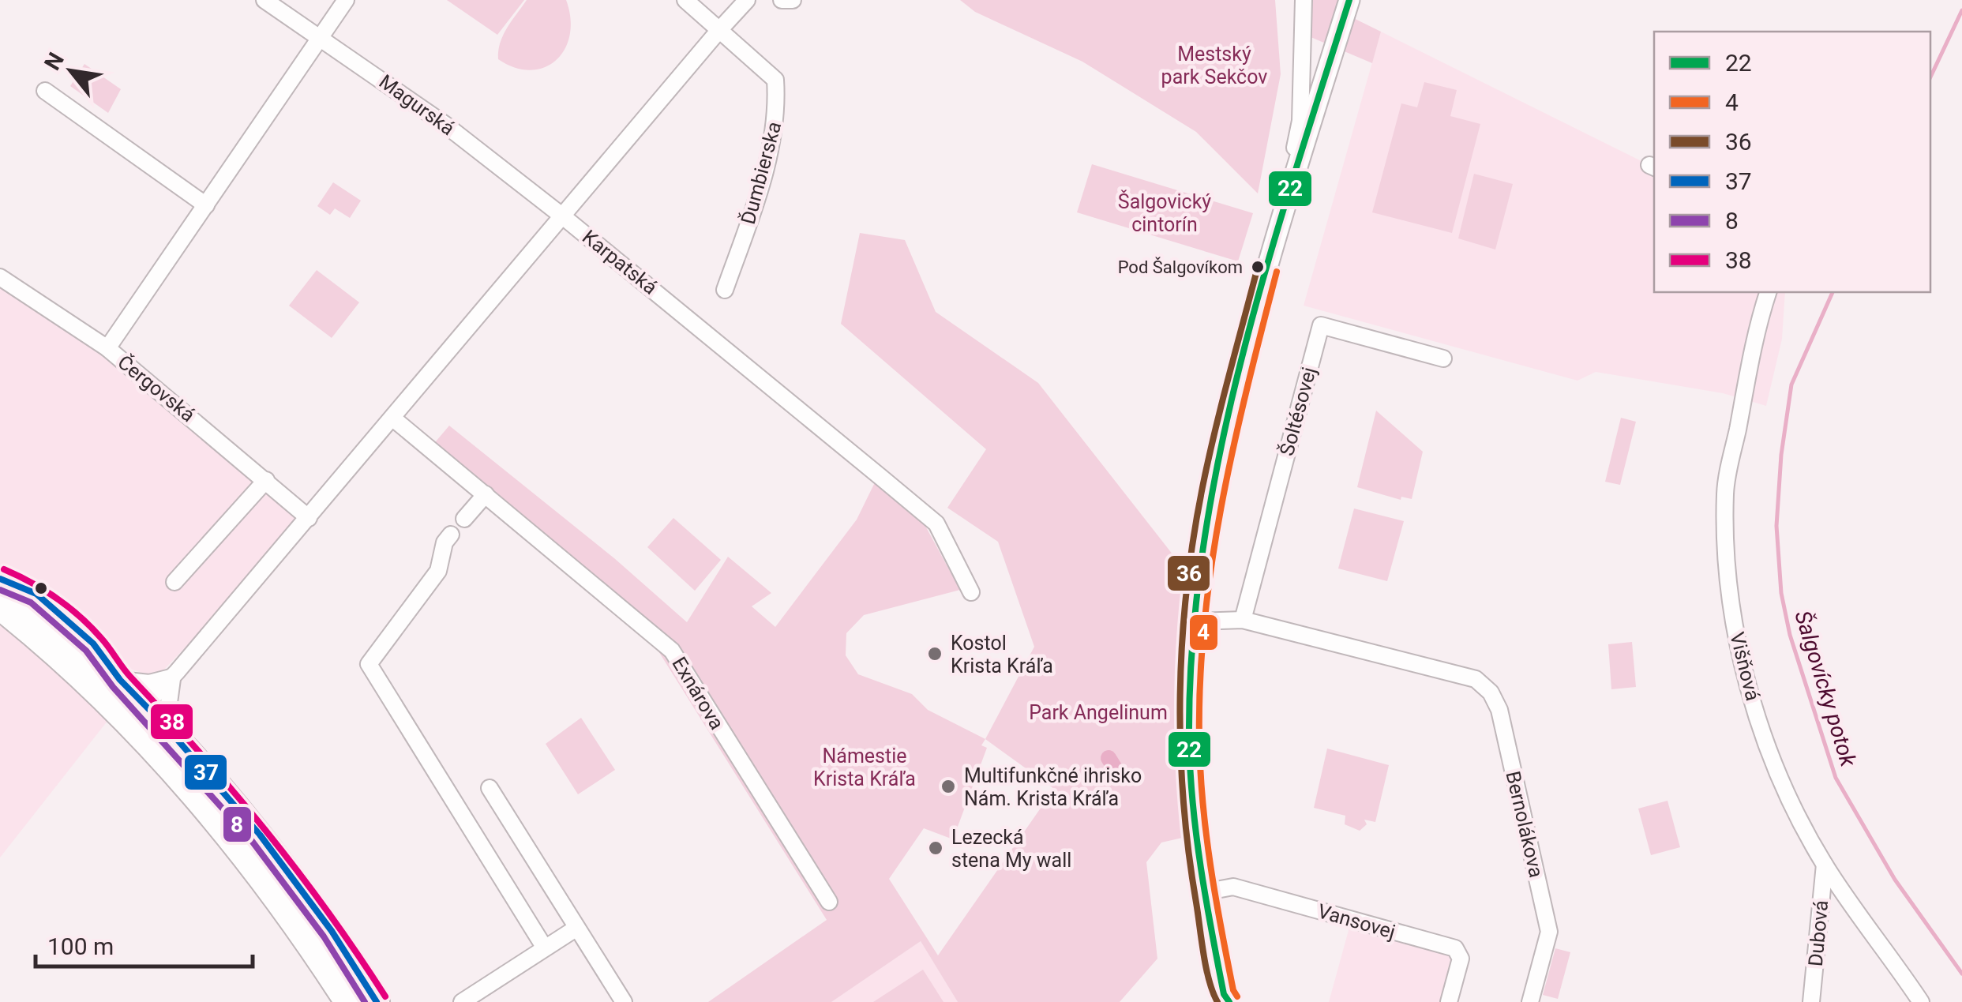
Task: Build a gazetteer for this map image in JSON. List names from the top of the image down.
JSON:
{
  "streets": {
    "street": [
      "Magurská",
      "Ďumbierska",
      "Karpatská",
      "Čergovská",
      "Šoltésovej",
      "Višňová",
      "Exnárova",
      "Bernolákova",
      "Vansovej",
      "Dubová"
    ]
  },
  "crossings": [
    ["Magurská", "Karpatská"],
    ["Magurská", "Čergovská"],
    ["Karpatská", "Exnárova"],
    ["Šoltésovej", "Bernolákova"],
    ["Višňová", "Dubová"]
  ],
  "water": ["Šalgovícky potok"],
  "parks": [
    "Mestský park Sekčov",
    "Šalgovický cintorín",
    "Park Angelinum",
    "Námestie Krista Kráľa"
  ],
  "places": [
    "Pod Šalgovíkom",
    "Kostol Krista Kráľa",
    "Multifunkčné ihrisko Nám. Krista Kráľa",
    "Lezecká stena My wall"
  ],
  "lines": [
    "transit line 22",
    "transit line 36",
    "transit line 4",
    "transit line 38",
    "transit line 37",
    "transit line 8"
  ],
  "legend": [
    "22",
    "4",
    "36",
    "37",
    "8",
    "38"
  ],
  "scale_bar": "100 m",
  "north": "top left"
}
